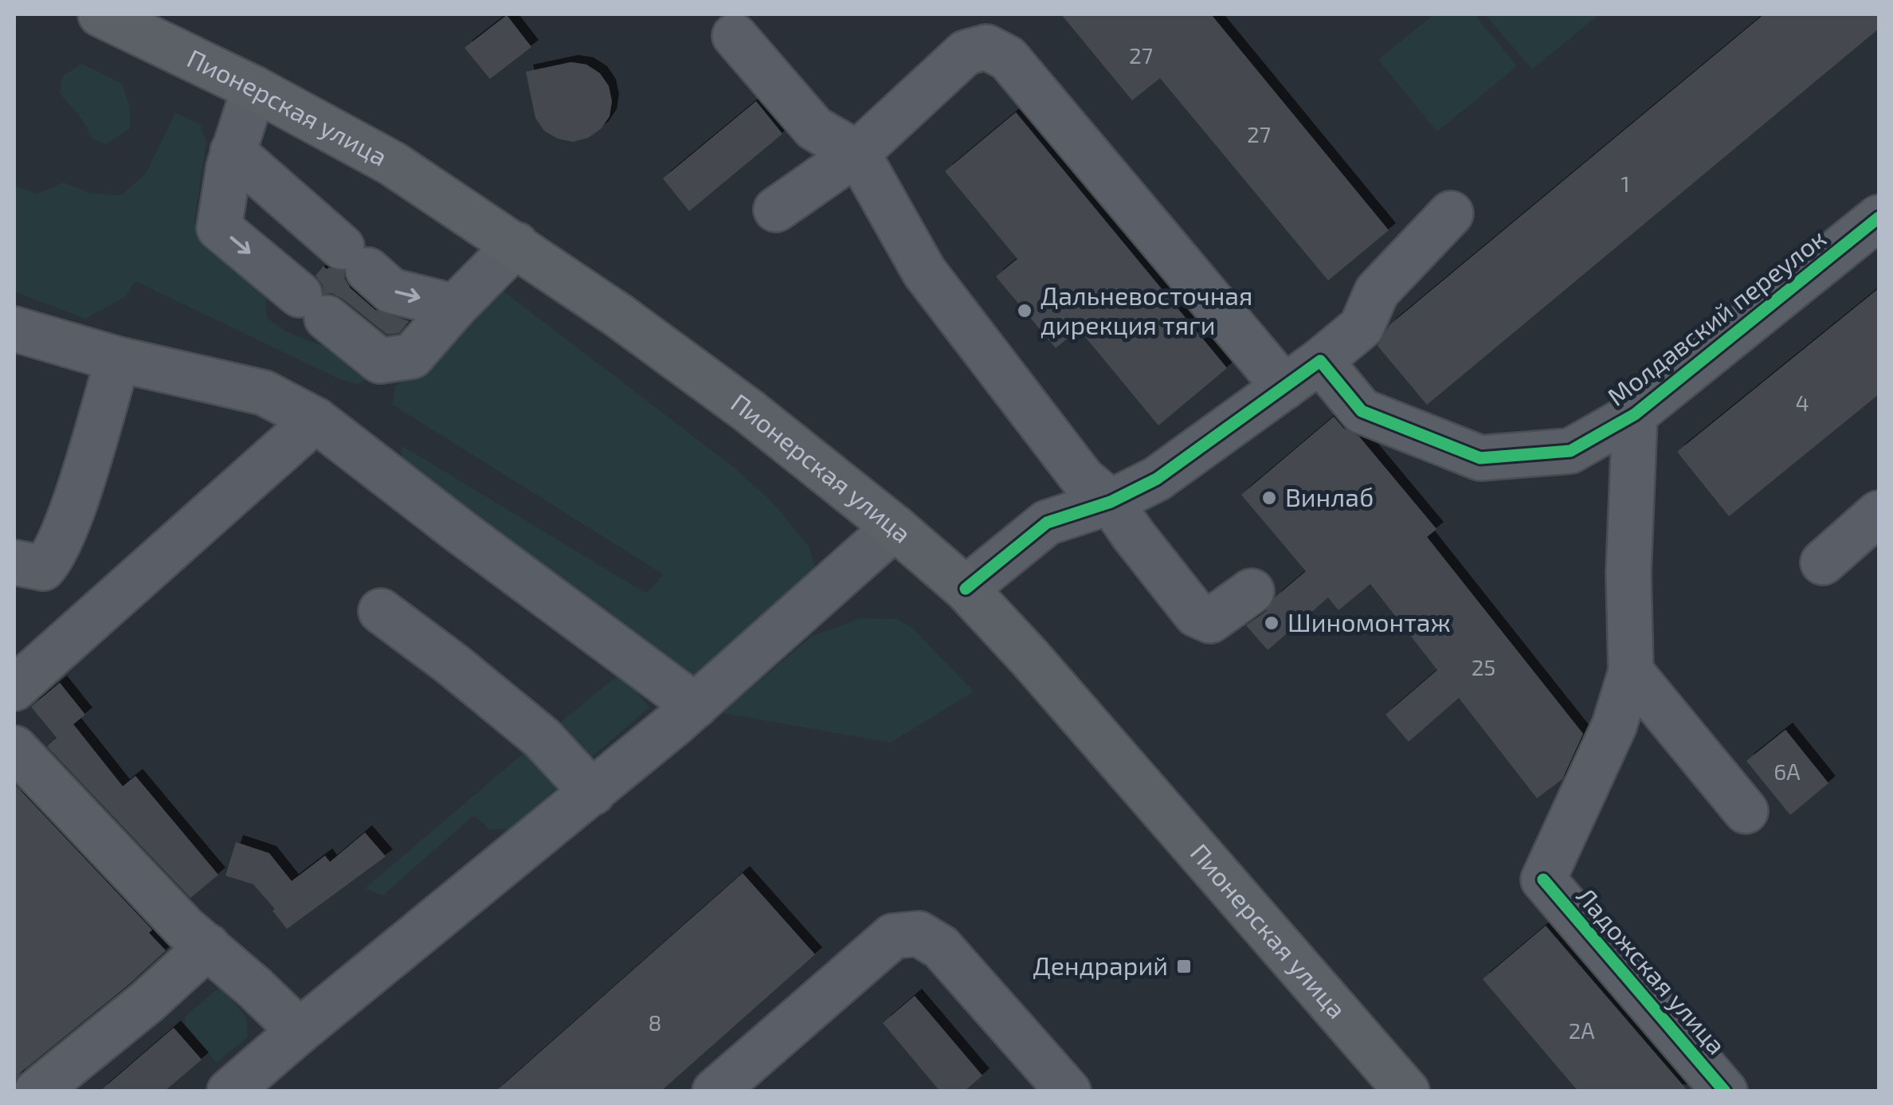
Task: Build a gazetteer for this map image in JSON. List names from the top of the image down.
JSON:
{
  "streets": {
    "main road": ["Пионерская улица"],
    "street": ["Молдавский переулок", "Ладожская улица"]
  },
  "places": {
    "other": ["Дальневосточная дирекция тяги", "Винлаб", "Шиномонтаж"],
    "transit": ["Дендрарий"]
  },
  "house_numbers": [
    "27",
    "27",
    "1",
    "4",
    "25",
    "6А",
    "8",
    "2А"
  ]
}
